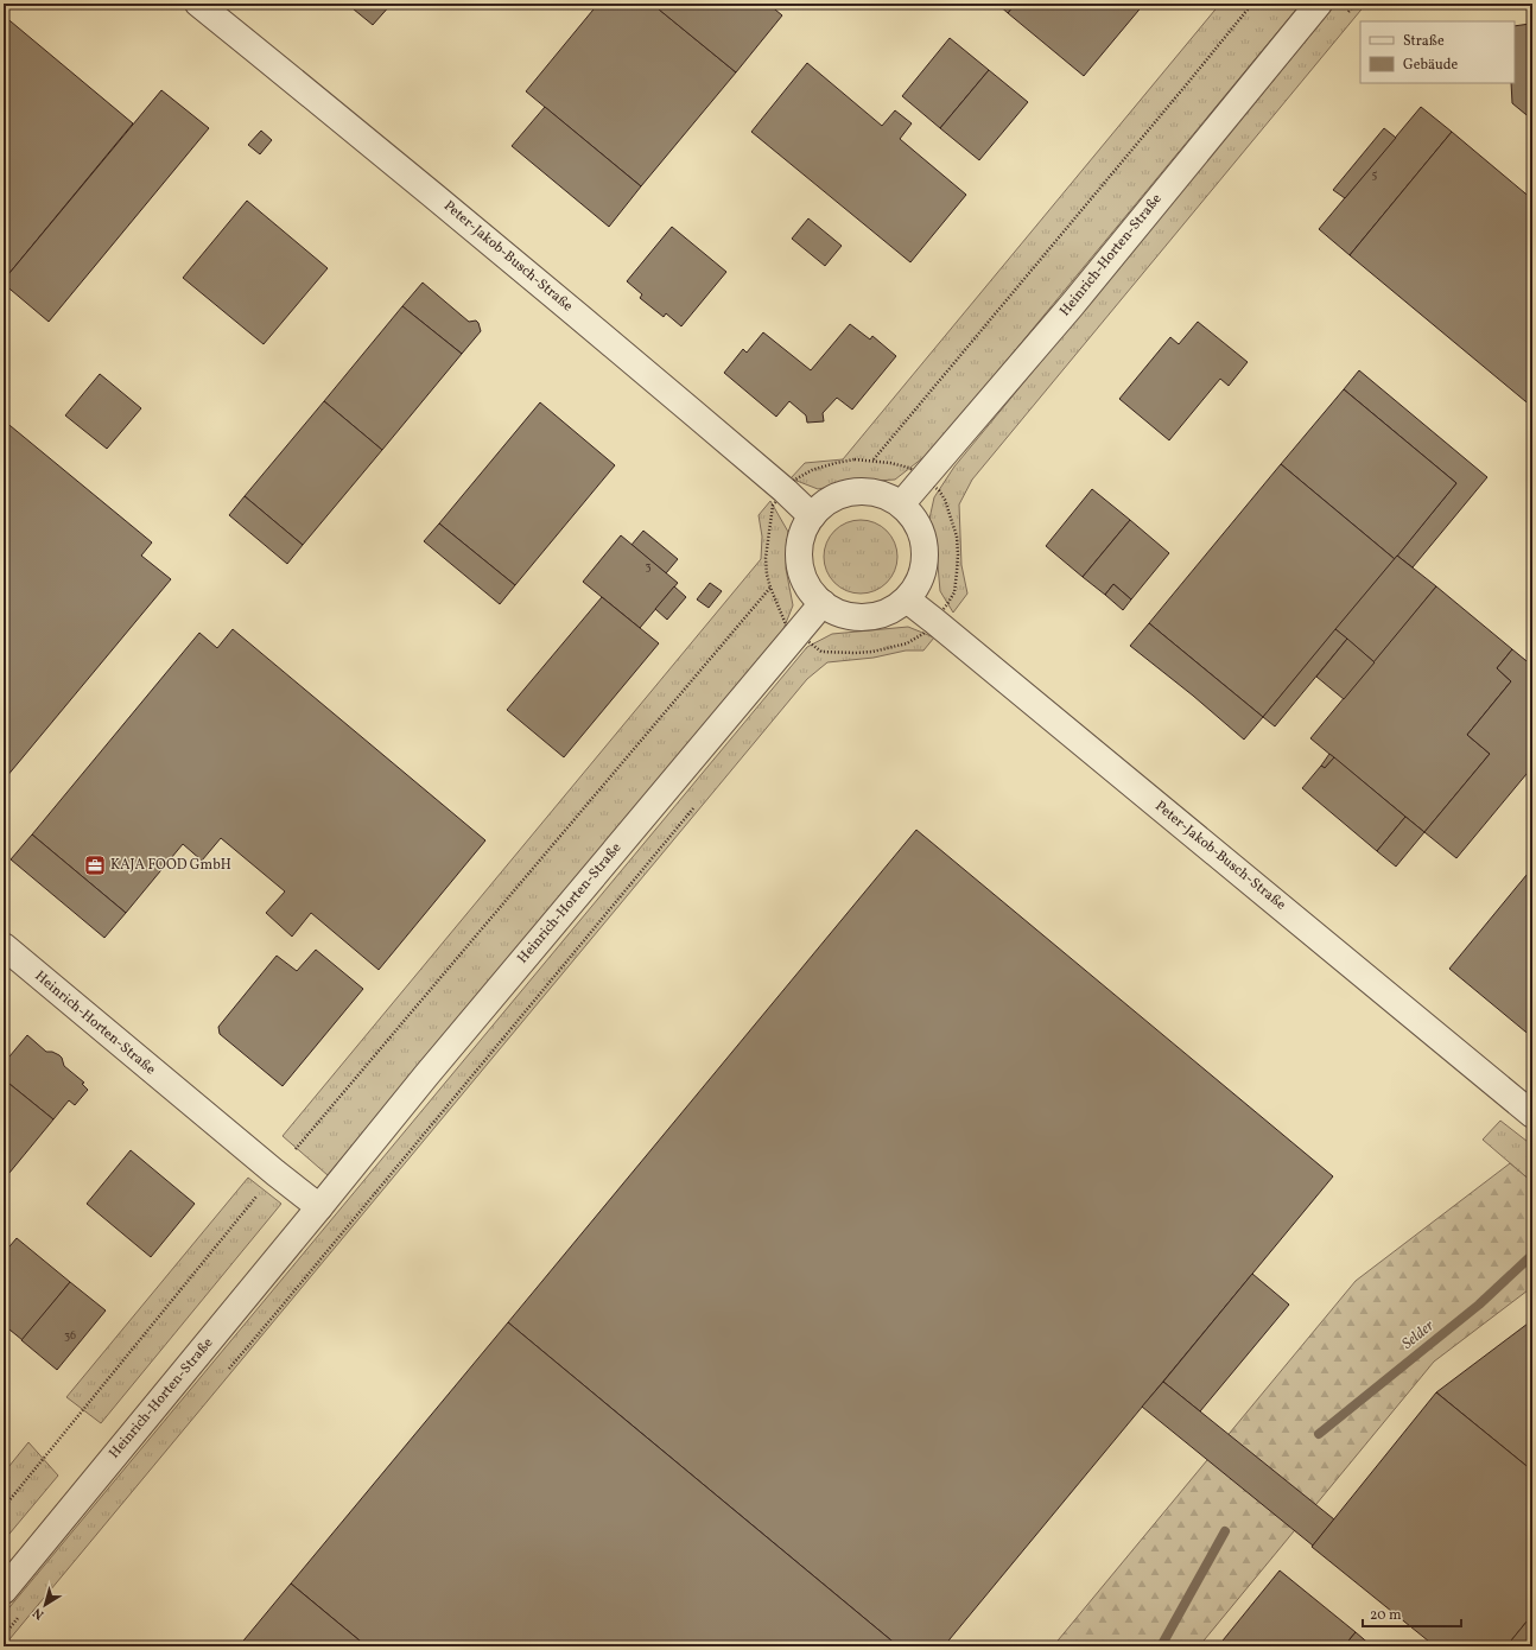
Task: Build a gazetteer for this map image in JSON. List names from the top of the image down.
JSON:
{
  "streets": {
    "street": ["Heinrich-Horten-Straße", "Peter-Jakob-Busch-Straße"]
  },
  "crossings": [
    ["Heinrich-Horten-Straße", "Peter-Jakob-Busch-Straße"]
  ],
  "water": ["Selder"],
  "places": {
    "office": ["KAJA FOOD GmbH"]
  },
  "house_numbers": ["5", "3", "36"],
  "legend": ["Straße", "Gebäude"],
  "scale_bar": "20 m",
  "north": "bottom left"
}
